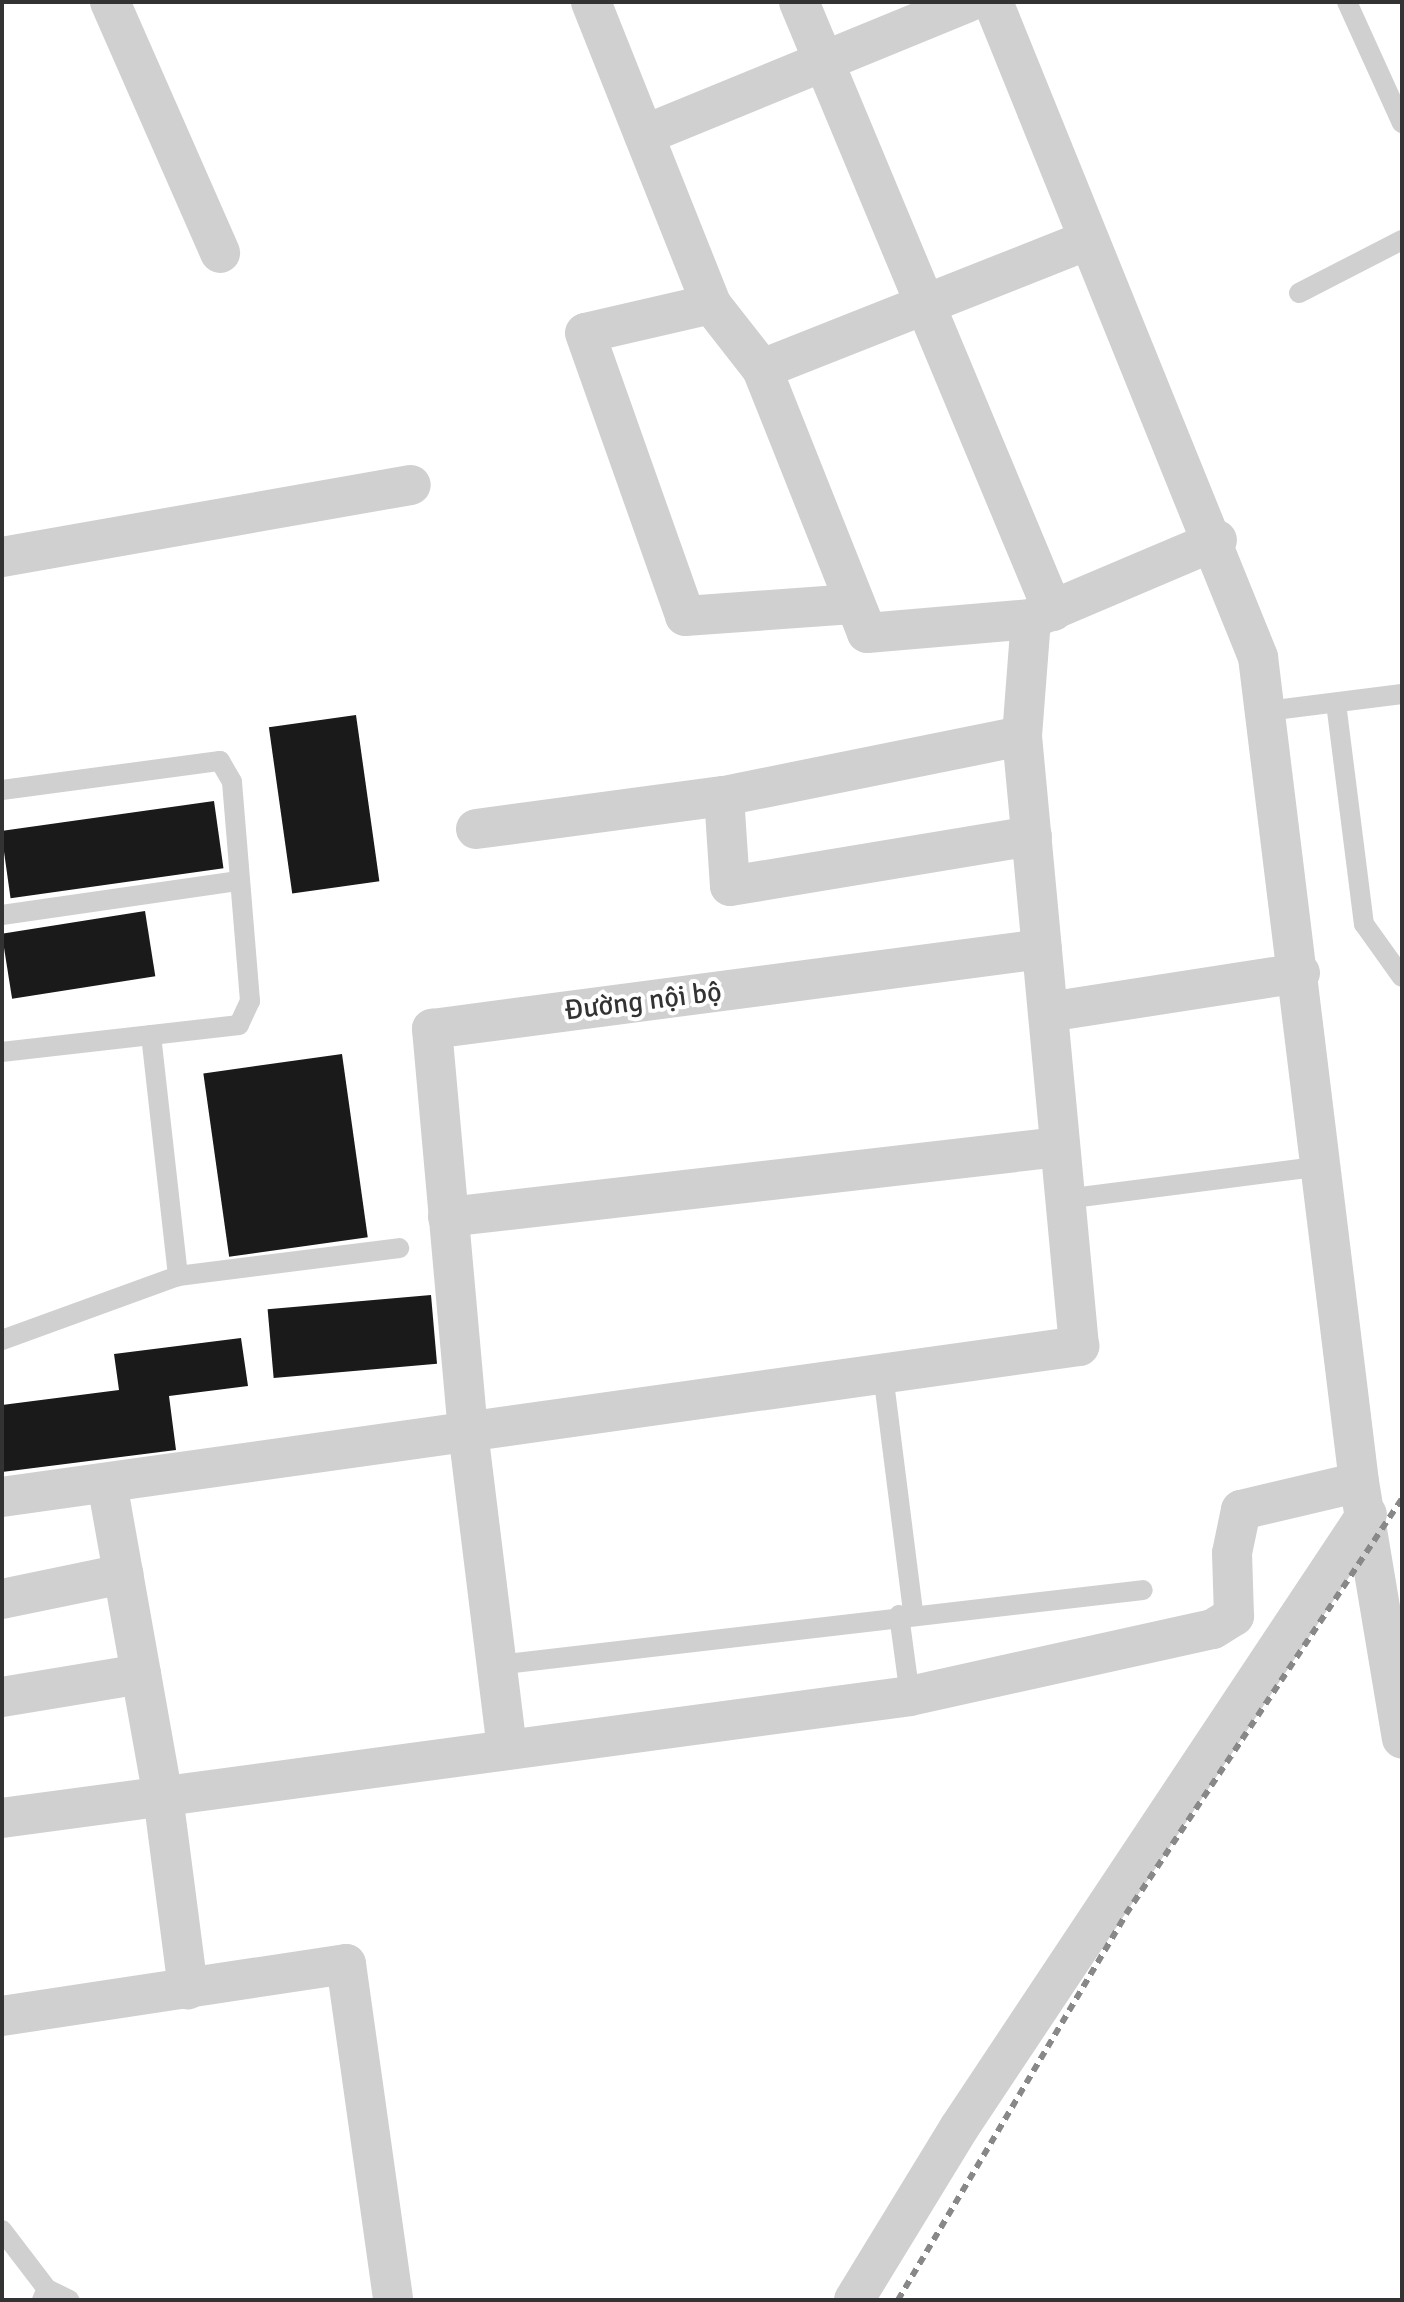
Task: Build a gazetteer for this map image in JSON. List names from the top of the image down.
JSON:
{
  "streets": {
    "street": ["Đường nội bộ"]
  }
}
